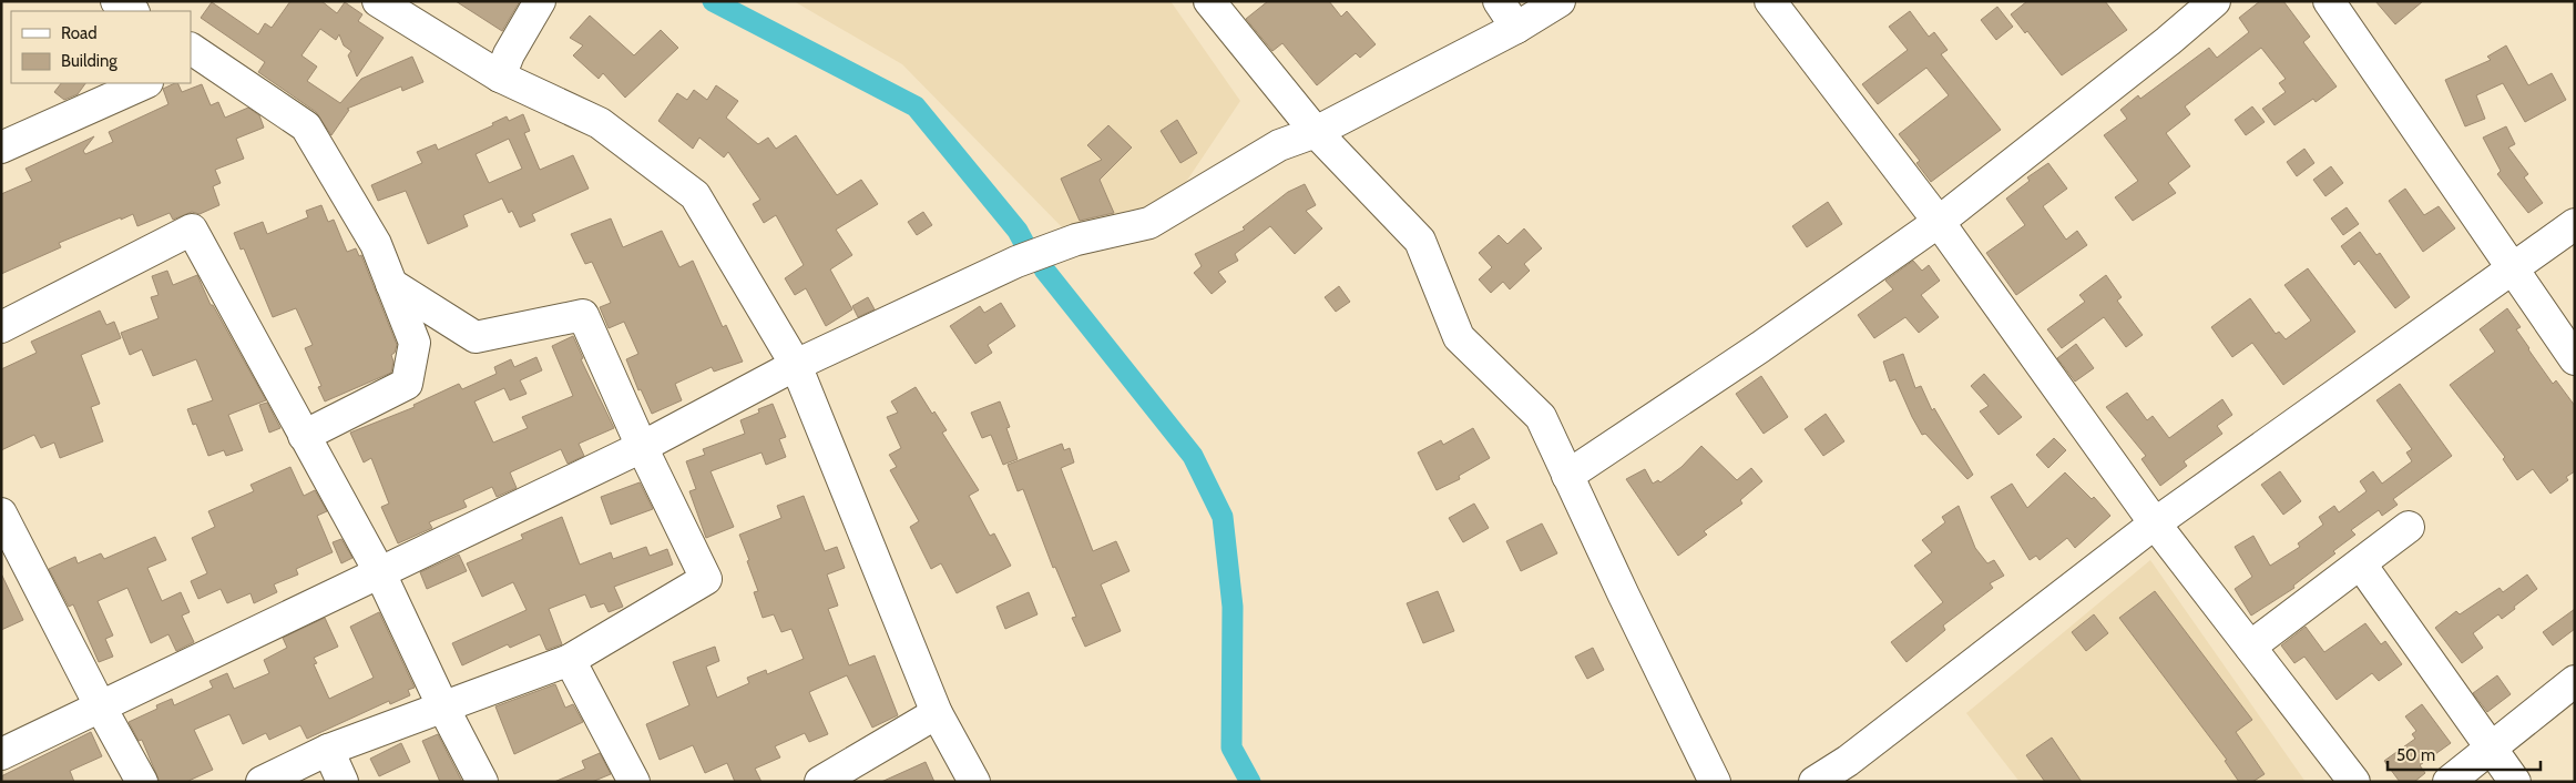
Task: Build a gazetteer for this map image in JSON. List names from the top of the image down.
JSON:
{
  "legend": ["Road", "Building"],
  "scale_bar": "50 m"
}
